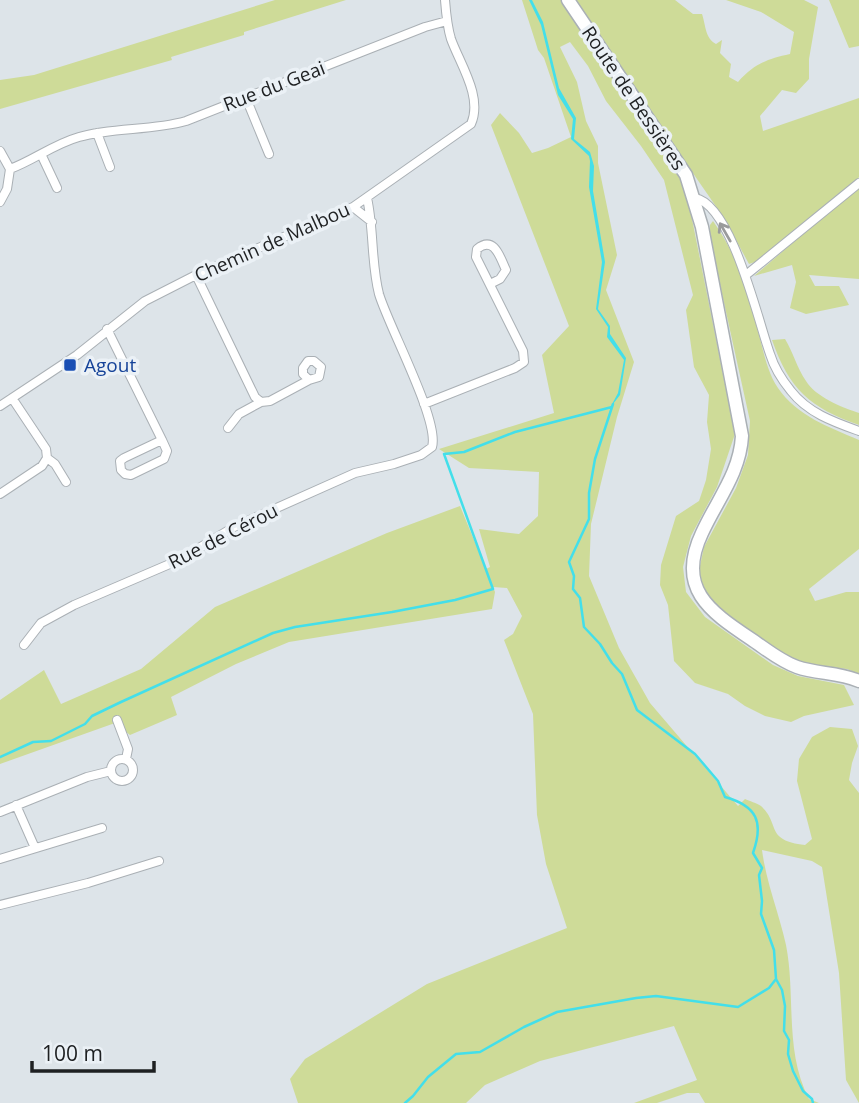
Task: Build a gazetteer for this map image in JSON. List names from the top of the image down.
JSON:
{
  "streets": {
    "main road": ["Route de Bessières"],
    "street": ["Rue du Geai", "Chemin de Malbou", "Rue de Cérou"]
  },
  "crossings": [
    ["Rue du Geai", "Chemin de Malbou"]
  ],
  "places": {
    "transit": ["Agout"]
  },
  "scale_bar": "100 m"
}
